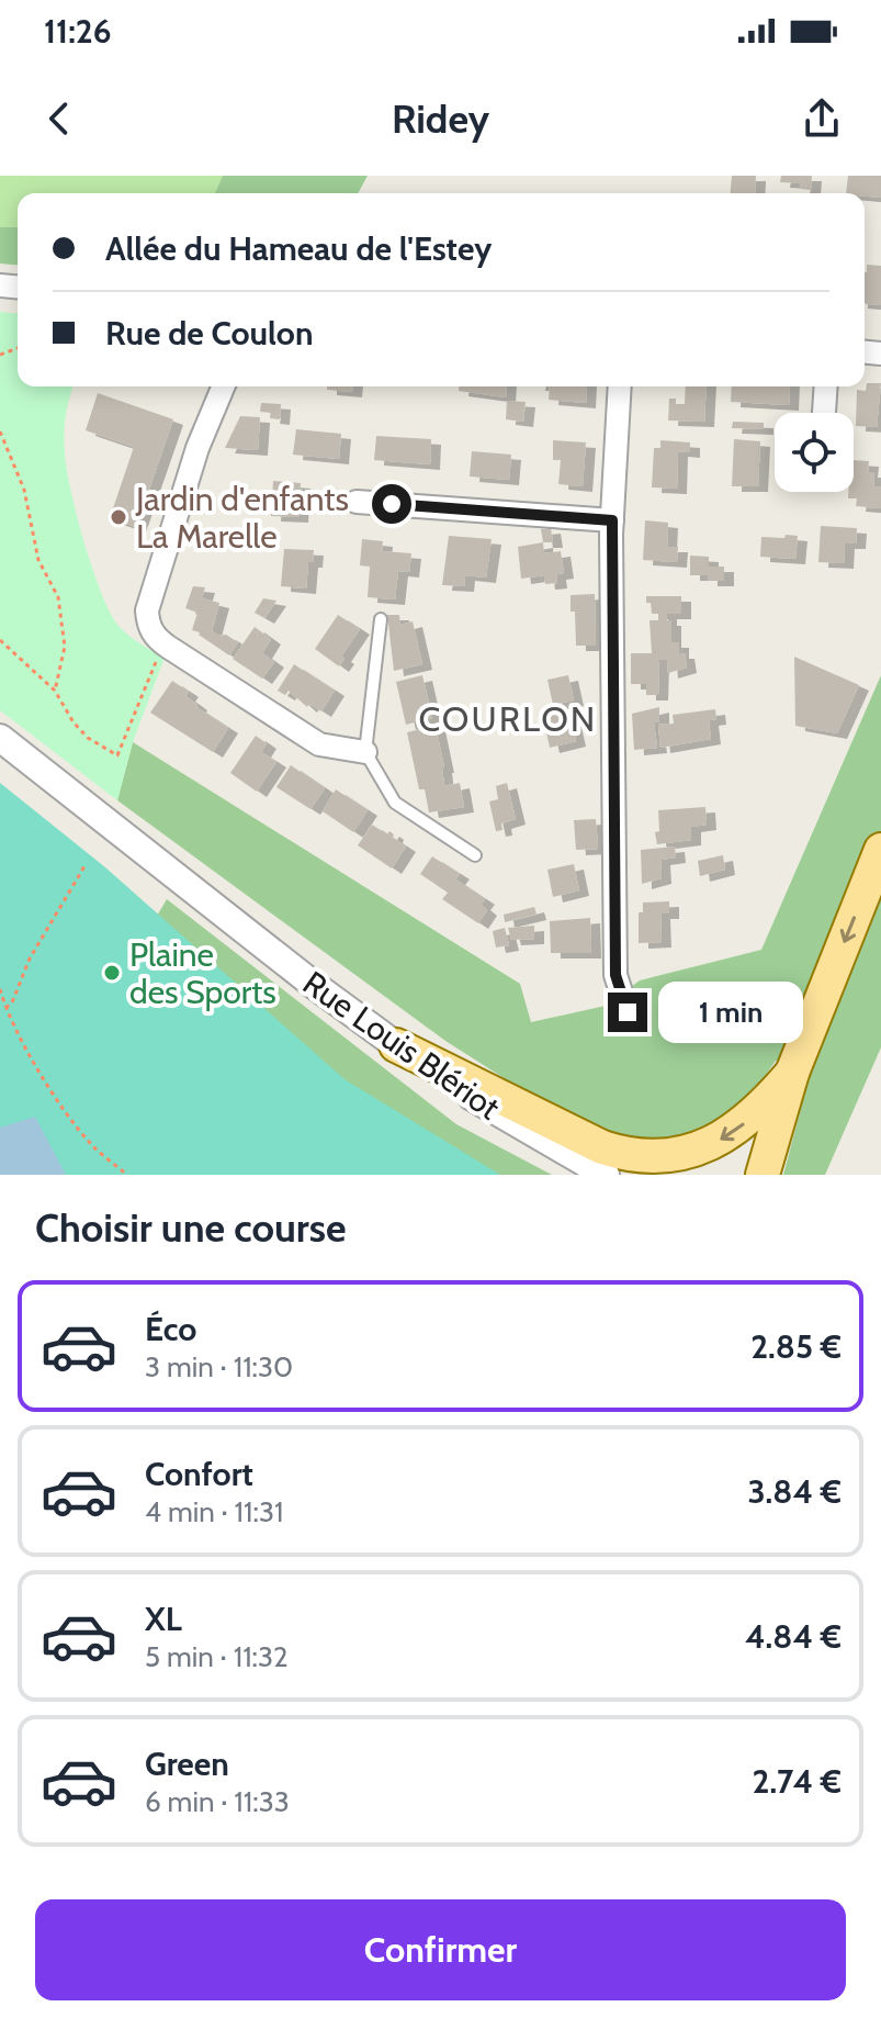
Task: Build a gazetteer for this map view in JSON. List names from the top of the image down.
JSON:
{
  "streets": {
    "street": ["Rue Louis Blériot"]
  },
  "districts": ["COURLON"],
  "places": ["Jardin d'enfants La Marelle", "Plaine des Sports"],
  "page": {
    "status": "11:26",
    "header": "Ridey",
    "banner": ["Allée du Hameau de l'Estey", "Rue de Coulon"],
    "bubble": "1 min",
    "heading": "Choisir une course",
    "list": [
      {
        "name": "Éco",
        "note": "3 min · 11:30",
        "value": "2.85 €"
      },
      {
        "name": "Confort",
        "note": "4 min · 11:31",
        "value": "3.84 €"
      },
      {
        "name": "XL",
        "note": "5 min · 11:32",
        "value": "4.84 €"
      },
      {
        "name": "Green",
        "note": "6 min · 11:33",
        "value": "2.74 €"
      }
    ],
    "buttons": "Confirmer"
  }
}
